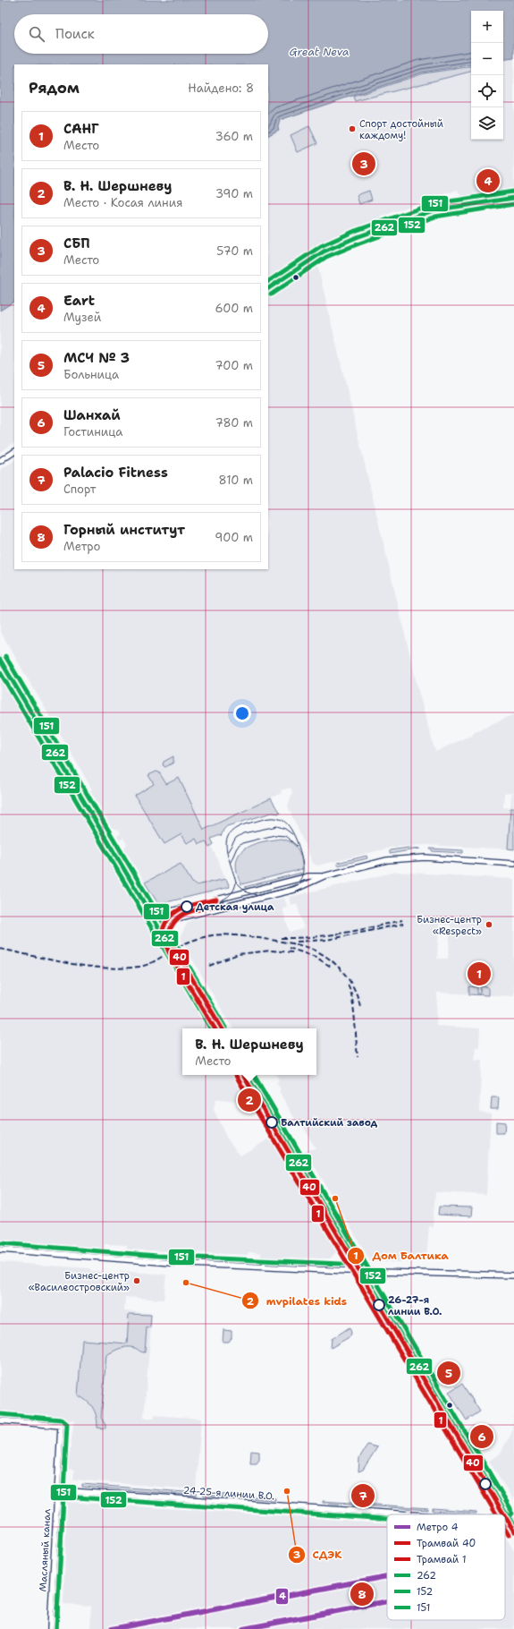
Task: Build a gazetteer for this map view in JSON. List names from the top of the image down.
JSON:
{
  "streets": {
    "street": ["24-25-я линии В.О.", "Масляный канал"]
  },
  "crossings": [
    ["24-25-я линии В.О.", "Масляный канал"]
  ],
  "water": ["Great Neva"],
  "places": [
    "Спорт достойный каждому!",
    "Детская улица",
    "Бизнес-центр «Respect»",
    "Балтийский завод",
    "Дом Балтика",
    "Бизнес-центр «Василеостровский»",
    "mvpilates kids",
    "26-27-я линии В.О.",
    "СДЭК"
  ],
  "lines": [
    "transit line 151",
    "transit line 262",
    "transit line 152",
    "tram line 1",
    "tram line 40",
    "metro line 4"
  ],
  "legend": [
    "Метро 4",
    "Трамвай 40",
    "Трамвай 1",
    "262",
    "152",
    "151"
  ],
  "page": {
    "map_buttons": ["+", "−"],
    "search": "Поиск",
    "heading": ["Рядом", "Найдено: 8"],
    "list": [
      {
        "mark": "1",
        "name": "САНГ",
        "note": "Место",
        "value": "360 m"
      },
      {
        "mark": "2",
        "name": "В. Н. Шершневу",
        "note": "Место · Косая линия",
        "value": "390 m"
      },
      {
        "mark": "3",
        "name": "СБП",
        "note": "Место",
        "value": "570 m"
      },
      {
        "mark": "4",
        "name": "Eart",
        "note": "Музей",
        "value": "600 m"
      },
      {
        "mark": "5",
        "name": "МСЧ № 3",
        "note": "Больница",
        "value": "700 m"
      },
      {
        "mark": "6",
        "name": "Шанхай",
        "note": "Гостиница",
        "value": "780 m"
      },
      {
        "mark": "7",
        "name": "Palacio Fitness",
        "note": "Спорт",
        "value": "810 m"
      },
      {
        "mark": "8",
        "name": "Горный институт",
        "note": "Метро",
        "value": "900 m"
      }
    ],
    "pins": [
      "3",
      "4",
      "1",
      "2",
      "5",
      "6",
      "7",
      "8"
    ],
    "popup": ["В. Н. Шершневу", "Место"]
  }
}
